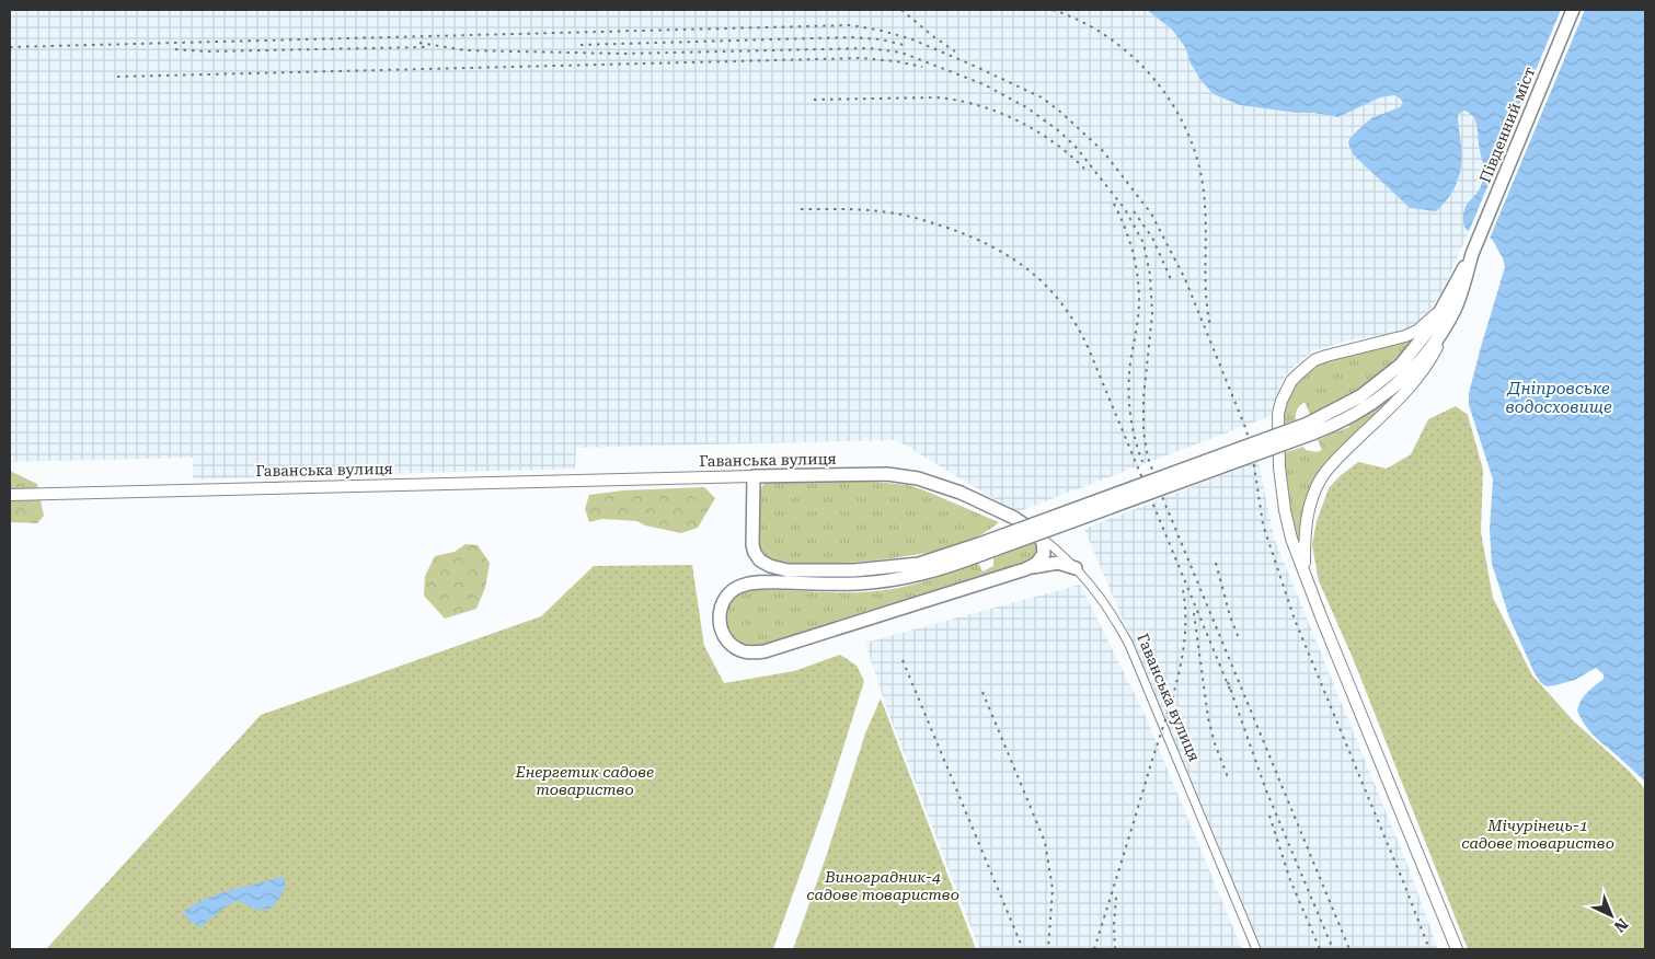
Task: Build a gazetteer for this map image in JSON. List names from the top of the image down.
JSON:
{
  "streets": {
    "main road": ["Південний міст", "Гаванська вулиця"]
  },
  "water": ["Дніпровське водосховище"],
  "parks": ["Енергетик садове товариство", "Мічурінець-1 садове товариство", "Виноградник-4 садове товариство"],
  "north": "bottom right"
}
